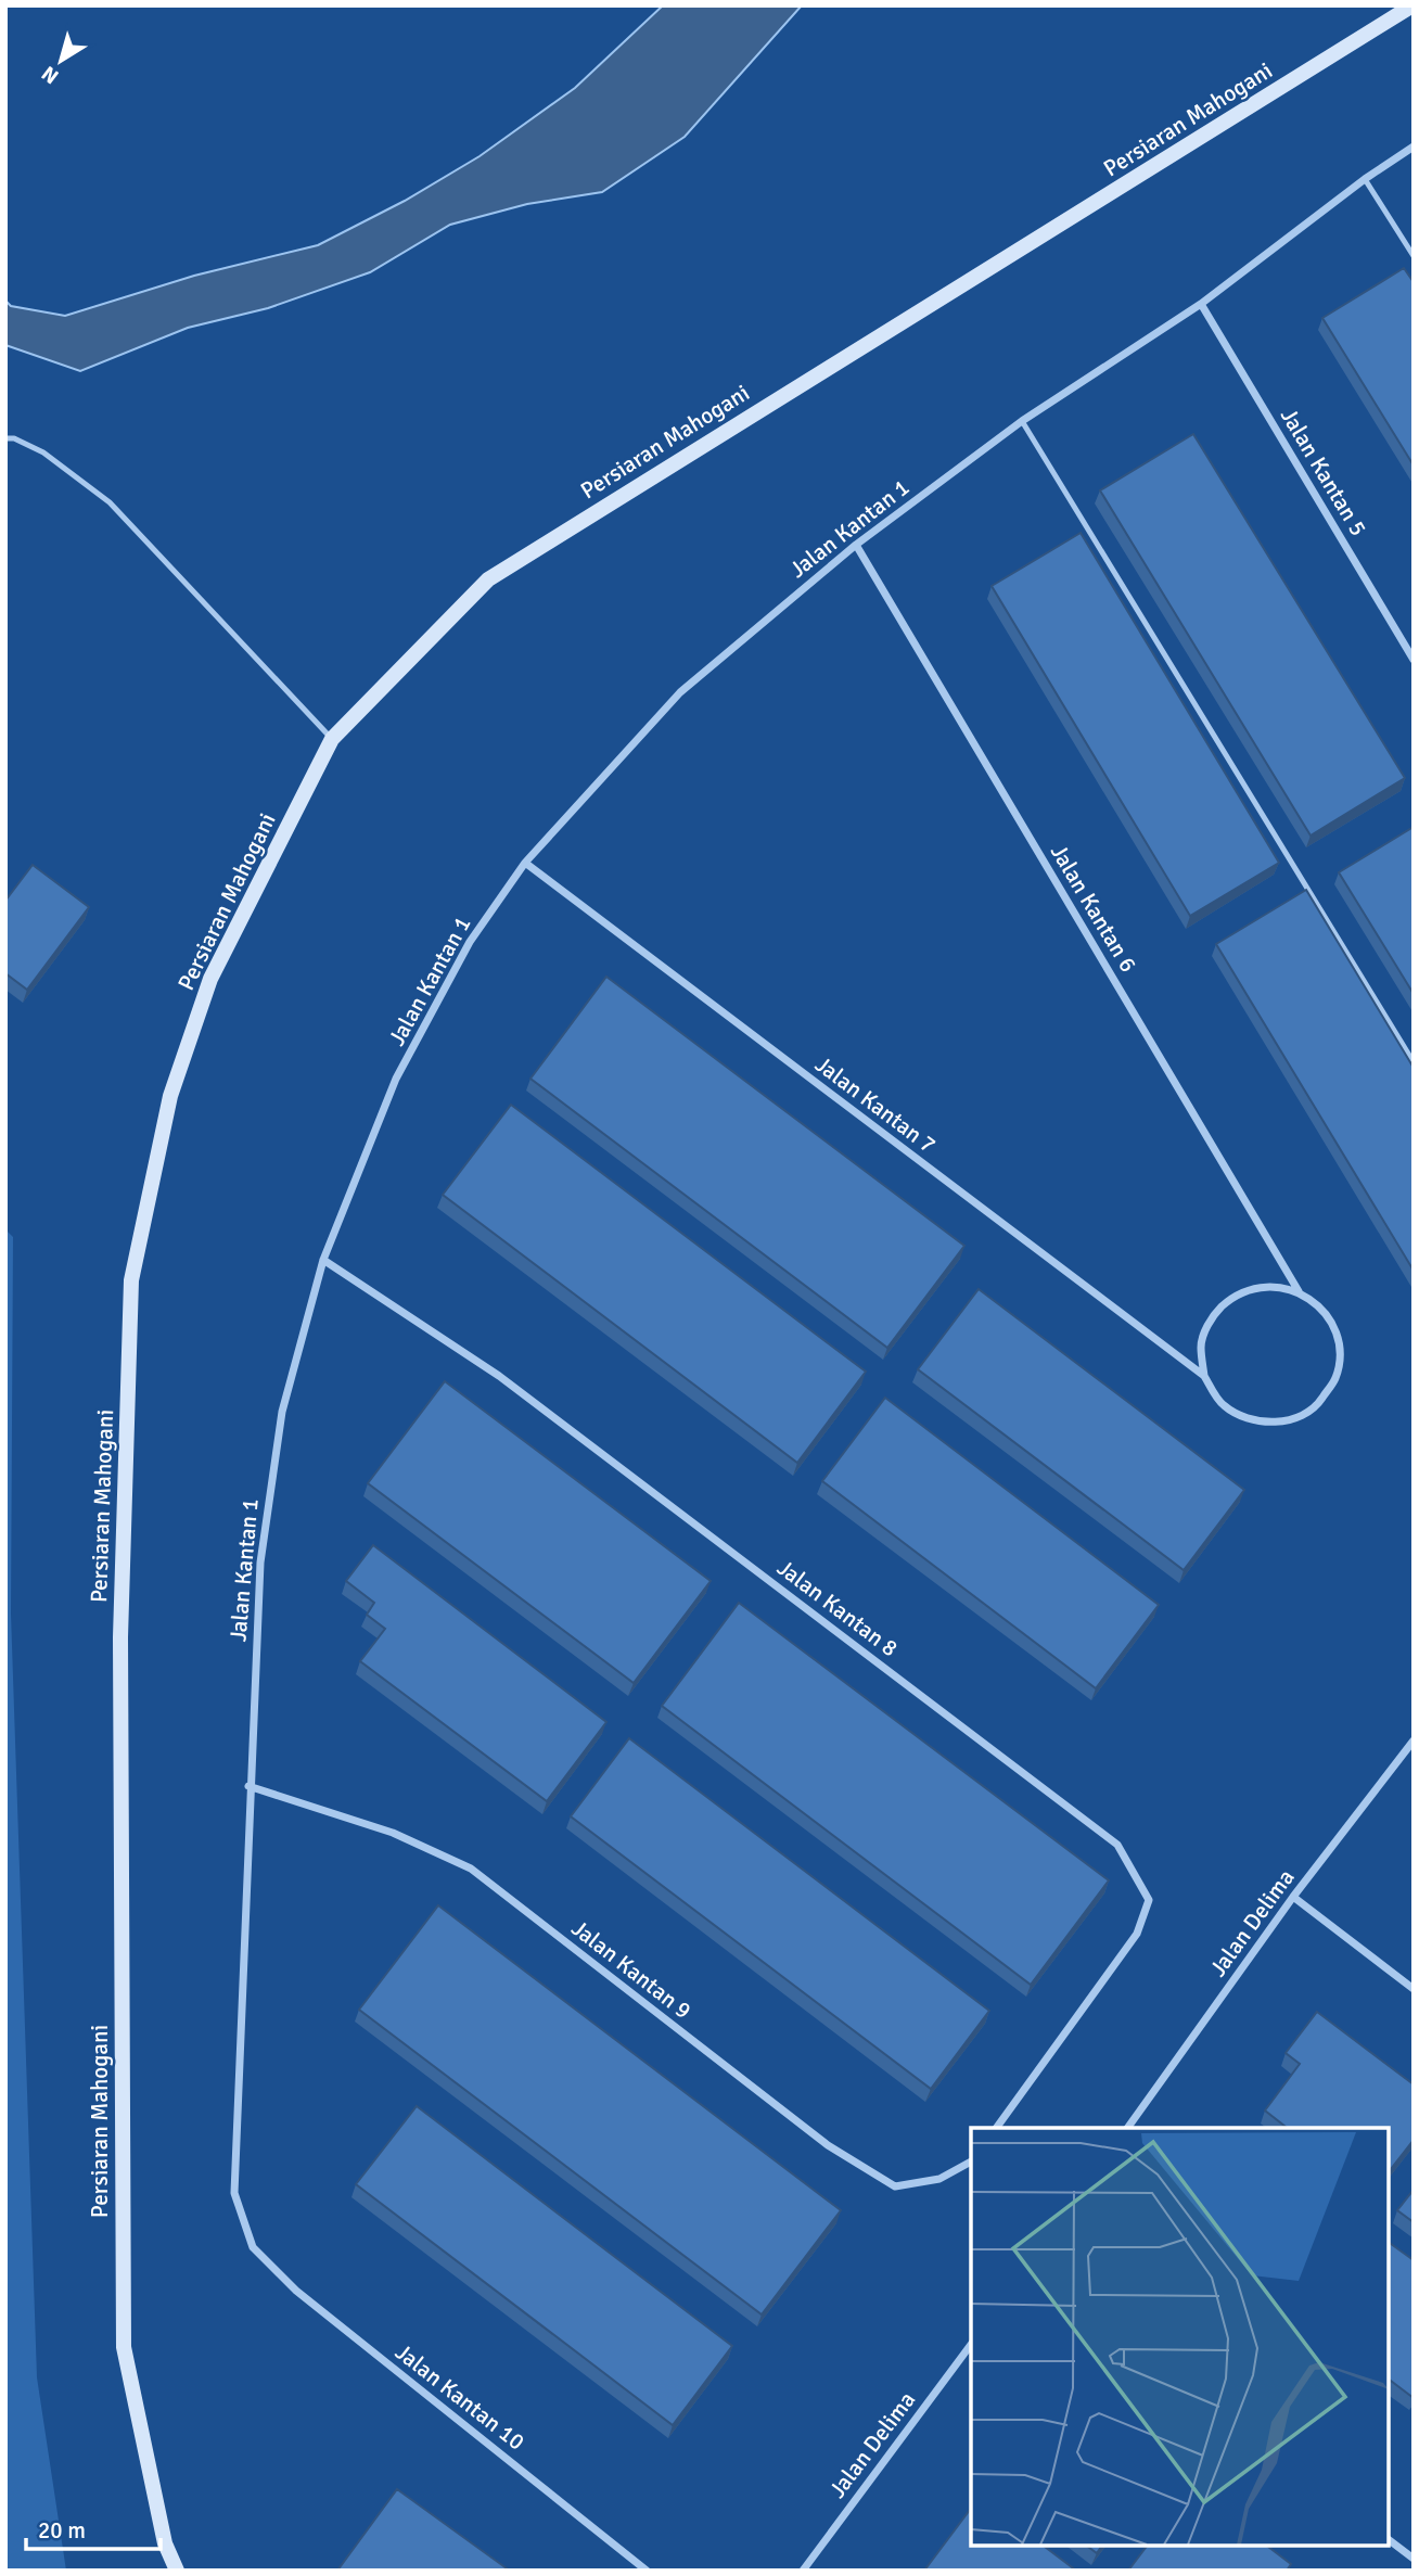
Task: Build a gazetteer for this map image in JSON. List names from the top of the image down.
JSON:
{
  "streets": {
    "main road": ["Persiaran Mahogani"],
    "street": [
      "Jalan Kantan 5",
      "Jalan Kantan 1",
      "Jalan Kantan 6",
      "Jalan Kantan 7",
      "Jalan Kantan 8",
      "Jalan Delima",
      "Jalan Kantan 9",
      "Jalan Kantan 10"
    ]
  },
  "crossings": [
    ["Jalan Kantan 5", "Jalan Kantan 1"],
    ["Jalan Kantan 1", "Jalan Kantan 6"],
    ["Jalan Kantan 1", "Jalan Kantan 7"],
    ["Jalan Kantan 1", "Jalan Kantan 8"],
    ["Jalan Kantan 1", "Jalan Kantan 9"],
    ["Jalan Kantan 1", "Jalan Kantan 10"],
    ["Jalan Kantan 6", "Jalan Kantan 7"]
  ],
  "scale_bar": "20 m",
  "north": "bottom left"
}
